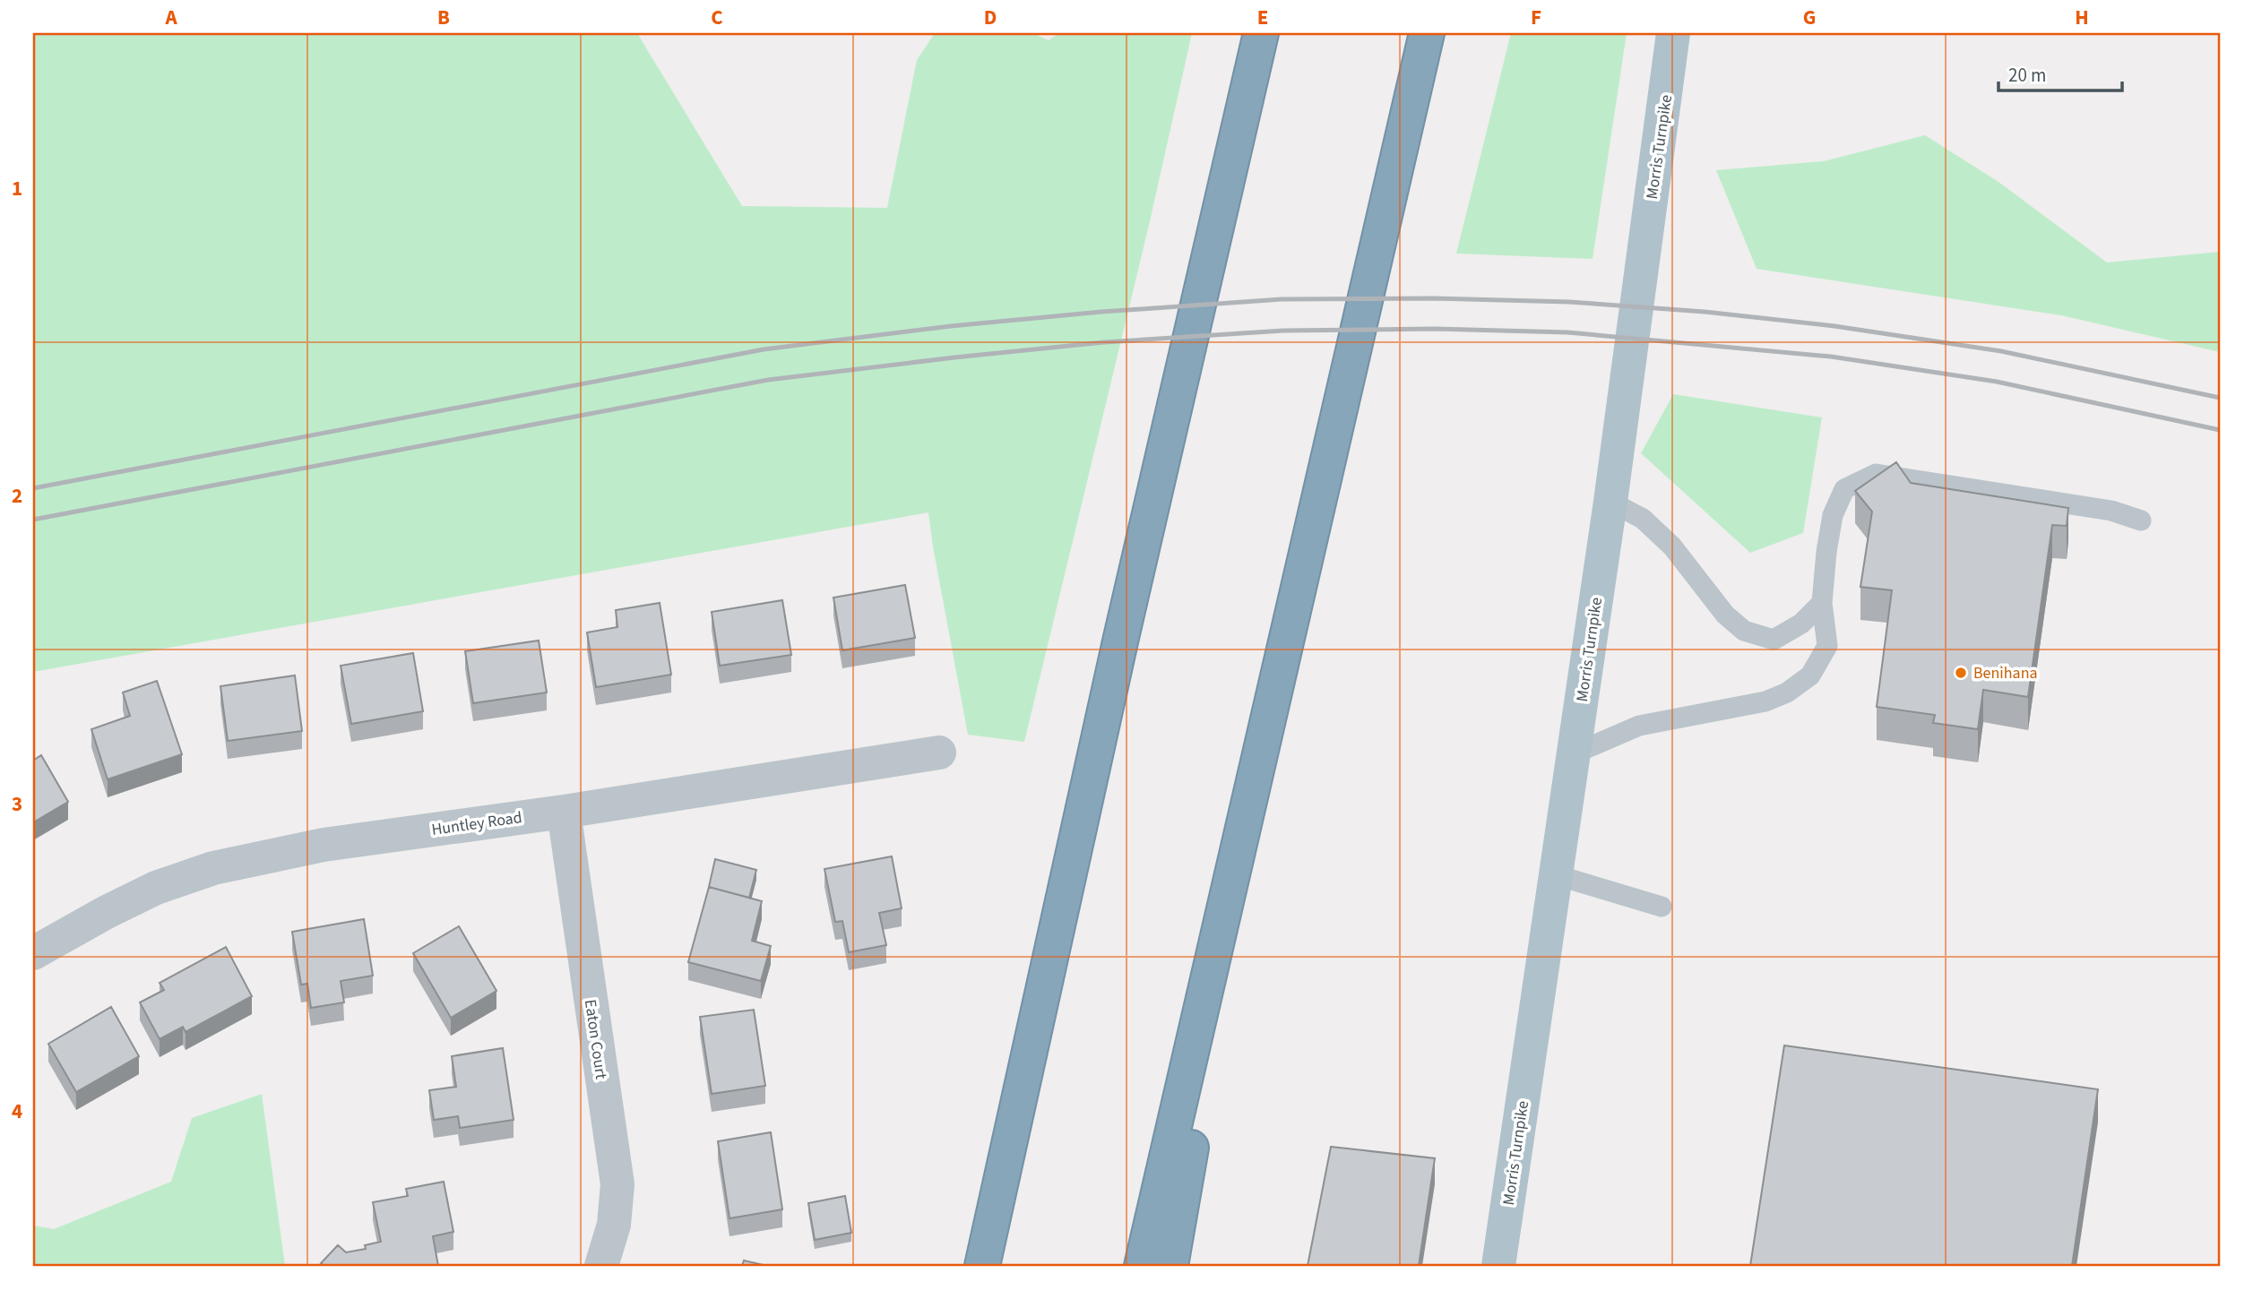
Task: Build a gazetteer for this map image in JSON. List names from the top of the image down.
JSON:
{
  "streets": {
    "main road": ["Morris Turnpike"],
    "street": ["Huntley Road", "Eaton Court"]
  },
  "crossings": [
    ["Huntley Road", "Eaton Court"]
  ],
  "places": ["Benihana"],
  "scale_bar": "20 m",
  "grid": {
    "columns": [
      "A",
      "B",
      "C",
      "D",
      "E",
      "F",
      "G",
      "H"
    ],
    "rows": [
      "1",
      "2",
      "3",
      "4"
    ]
  }
}
